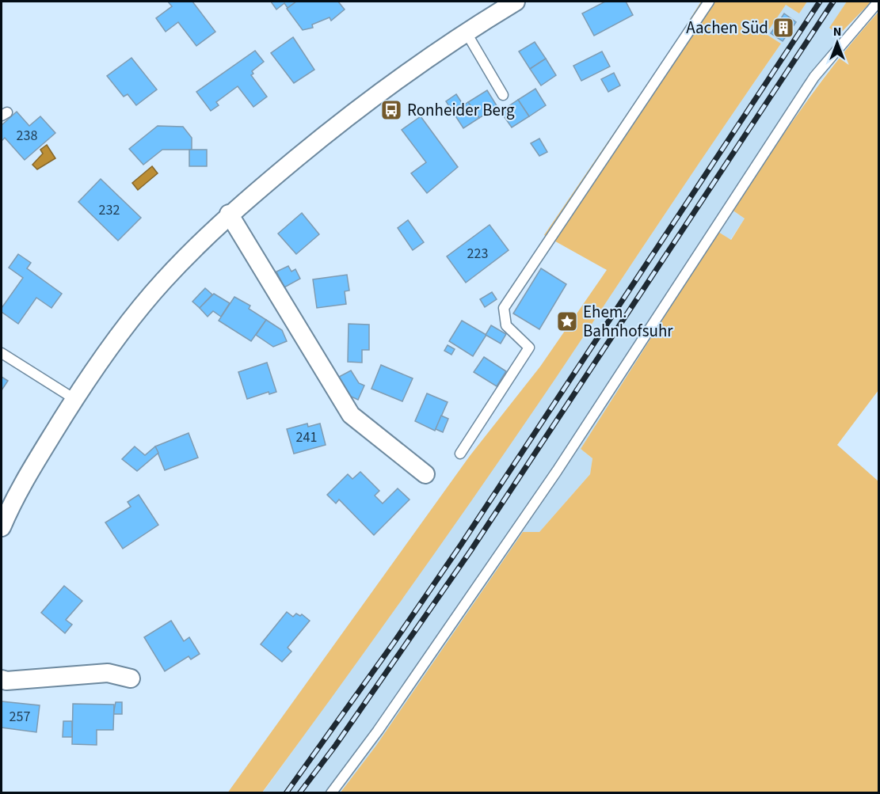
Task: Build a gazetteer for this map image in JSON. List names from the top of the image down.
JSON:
{
  "places": {
    "building": ["Aachen Süd"],
    "bus stop": ["Ronheider Berg"],
    "place": ["Ehem. Bahnhofsuhr"]
  },
  "house_numbers": [
    "238",
    "232",
    "223",
    "241",
    "257"
  ],
  "north": "top"
}
